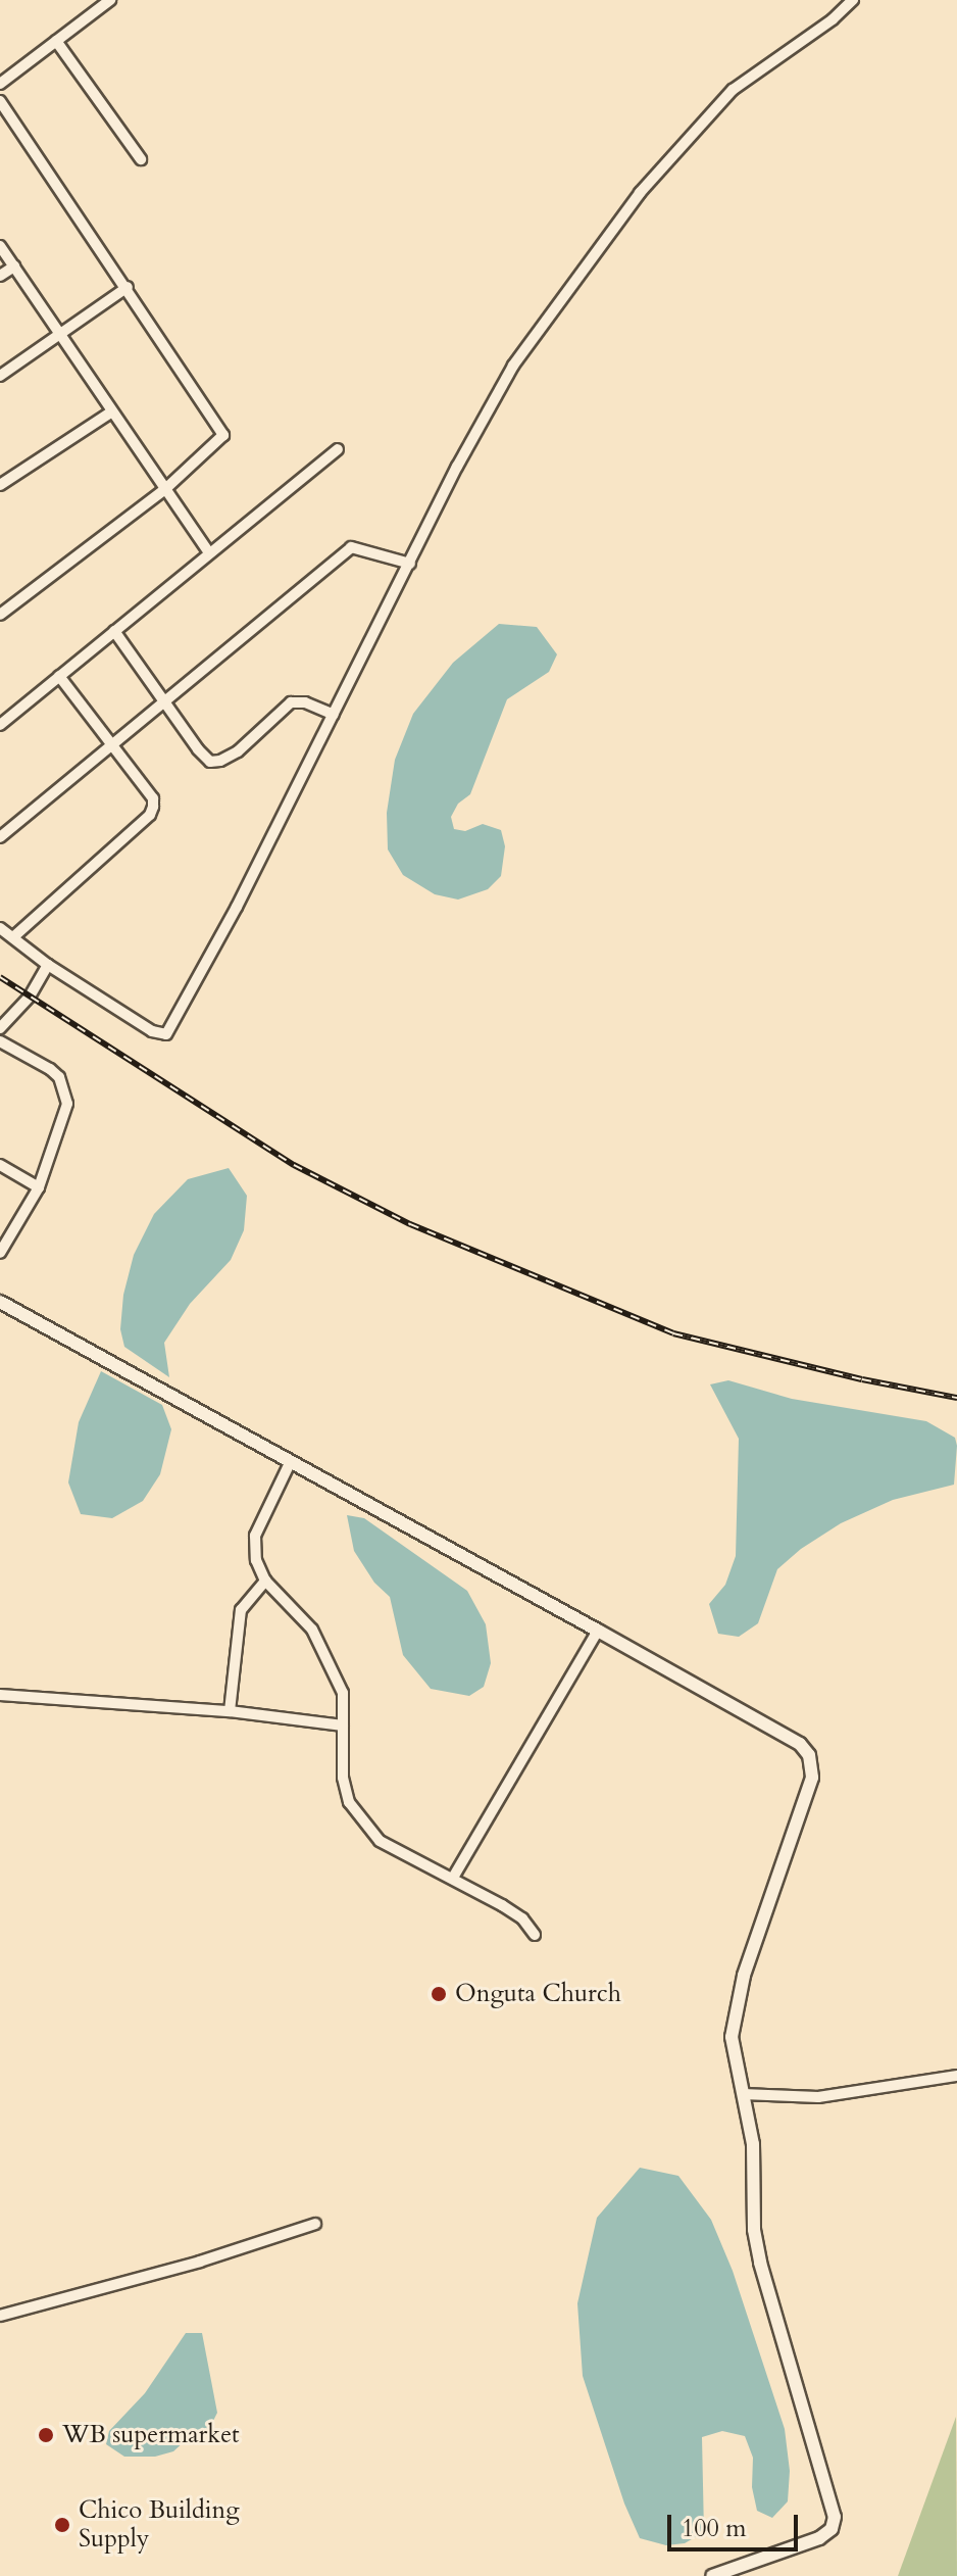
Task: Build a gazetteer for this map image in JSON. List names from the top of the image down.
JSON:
{
  "places": ["Onguta Church", "WB supermarket", "Chico Building Supply"],
  "scale_bar": "100 m"
}
